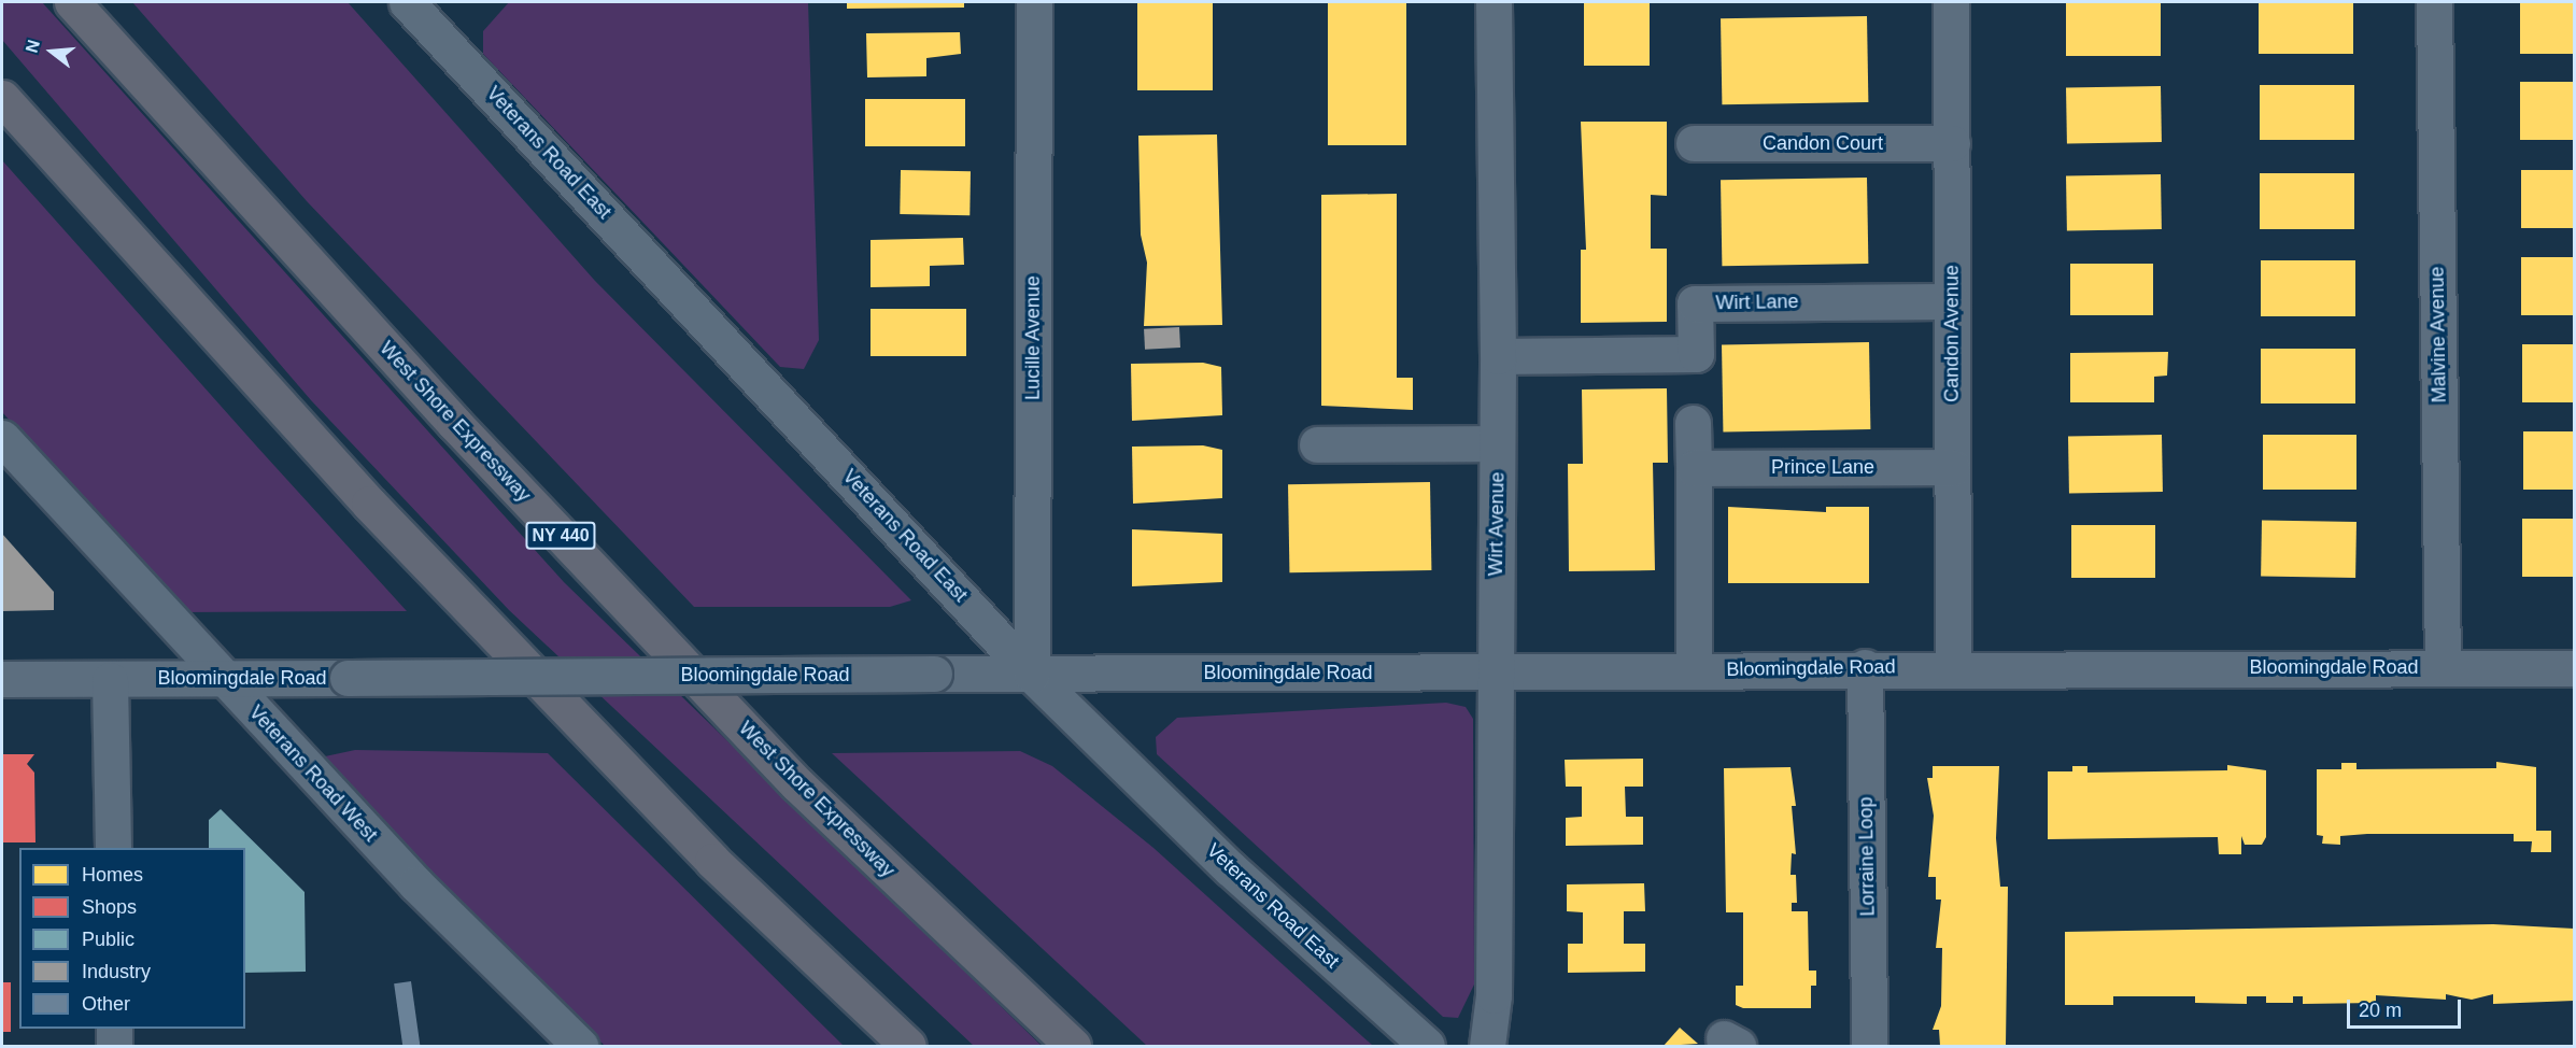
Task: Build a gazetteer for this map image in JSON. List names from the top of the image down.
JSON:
{
  "streets": {
    "highway": ["West Shore Expressway", "NY 440"],
    "street": [
      "Candon Court",
      "Veterans Road East",
      "Wirt Lane",
      "Candon Avenue",
      "Malvine Avenue",
      "Lucille Avenue",
      "Prince Lane",
      "Wirt Avenue",
      "Bloomingdale Road",
      "Veterans Road West",
      "Lorraine Loop"
    ]
  },
  "crossings": [
    ["Candon Court", "Candon Avenue"],
    ["Veterans Road East", "Lucille Avenue"],
    ["Veterans Road East", "Bloomingdale Road"],
    ["Wirt Lane", "Candon Avenue"],
    ["Wirt Lane", "Wirt Avenue"],
    ["Candon Avenue", "Prince Lane"],
    ["Candon Avenue", "Bloomingdale Road"],
    ["Malvine Avenue", "Bloomingdale Road"],
    ["Lucille Avenue", "Bloomingdale Road"],
    ["Wirt Avenue", "Bloomingdale Road"],
    ["Bloomingdale Road", "Veterans Road West"],
    ["Bloomingdale Road", "Lorraine Loop"]
  ],
  "legend": [
    "Homes",
    "Shops",
    "Public",
    "Industry",
    "Other"
  ],
  "scale_bar": "20 m",
  "north": "left"
}
